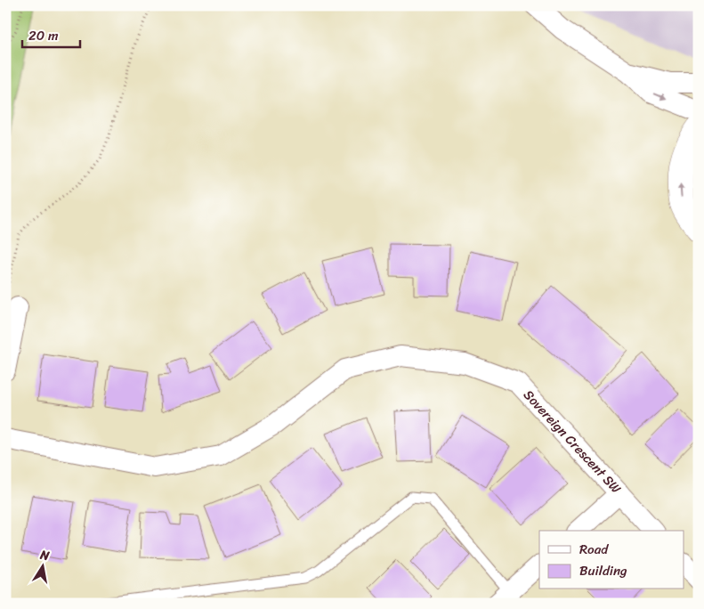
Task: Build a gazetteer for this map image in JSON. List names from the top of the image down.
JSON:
{
  "streets": {
    "street": ["Sovereign Crescent SW"]
  },
  "legend": ["Road", "Building"],
  "scale_bar": "20 m",
  "north": "top"
}
